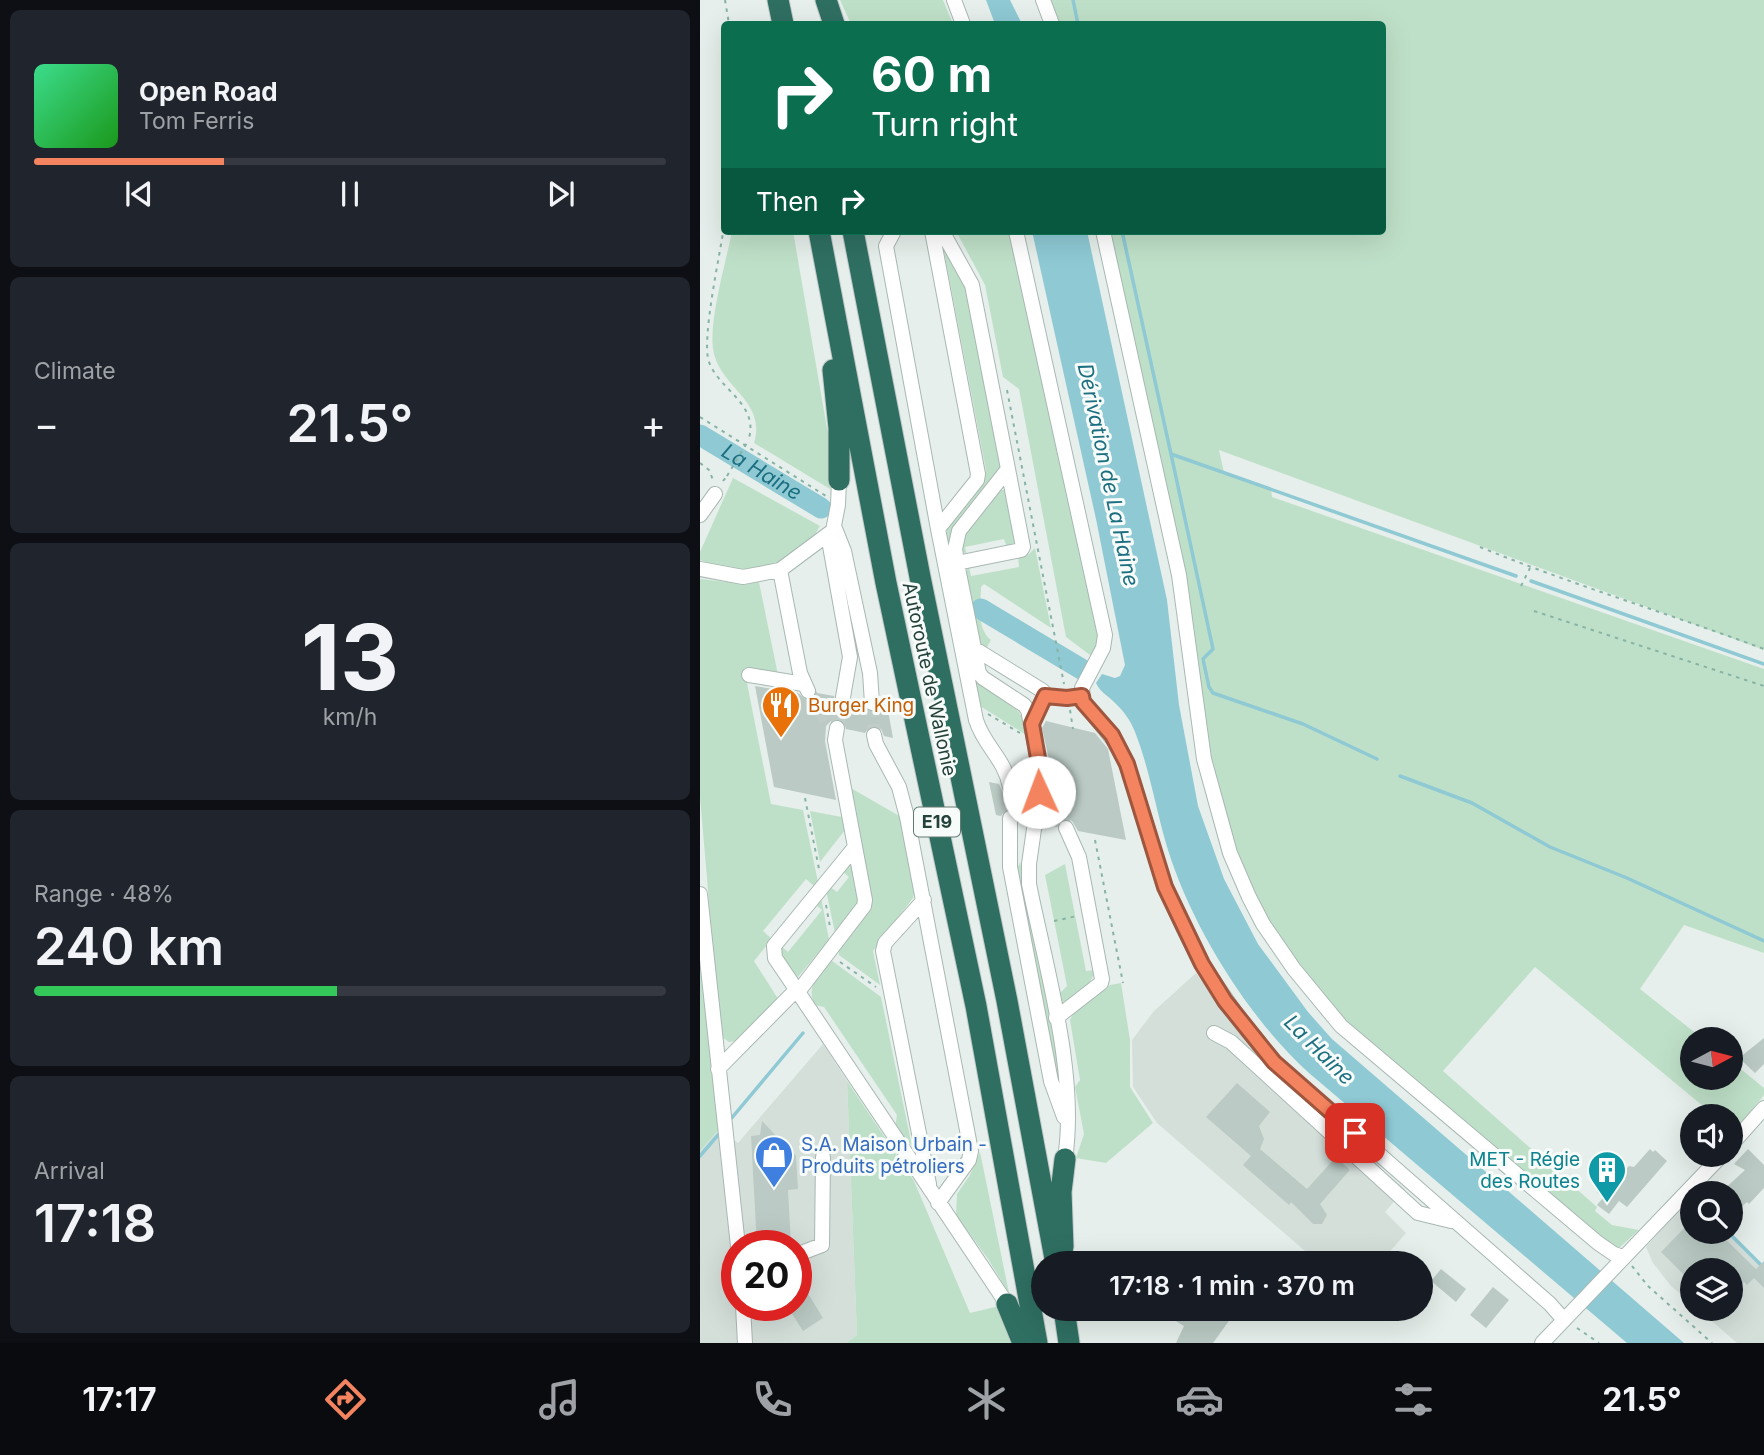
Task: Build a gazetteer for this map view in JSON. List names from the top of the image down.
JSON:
{
  "streets": {
    "highway": ["Autoroute de Wallonie", "E19"]
  },
  "water": ["La Haine", "Dérivation de La Haine"],
  "places": {
    "restaurant": ["Burger King"],
    "shop": ["S.A. Maison Urbain - Produits pétroliers"],
    "building": ["MET - Régie des Routes"]
  },
  "north": "right",
  "page": {
    "turn": ["60 m", "Turn right"],
    "song": ["Open Road", "Tom Ferris"],
    "then": "Then",
    "tile": [
      "Climate",
      ["13", "km/h"],
      ["Range · 48%", "240 km"],
      ["Arrival", "17:18"]
    ],
    "heat": ["−", "21.5°", "+"],
    "limit": "20",
    "trip": "17:18 · 1 min · 370 m",
    "tabs": ["17:17", "21.5°"]
  }
}
